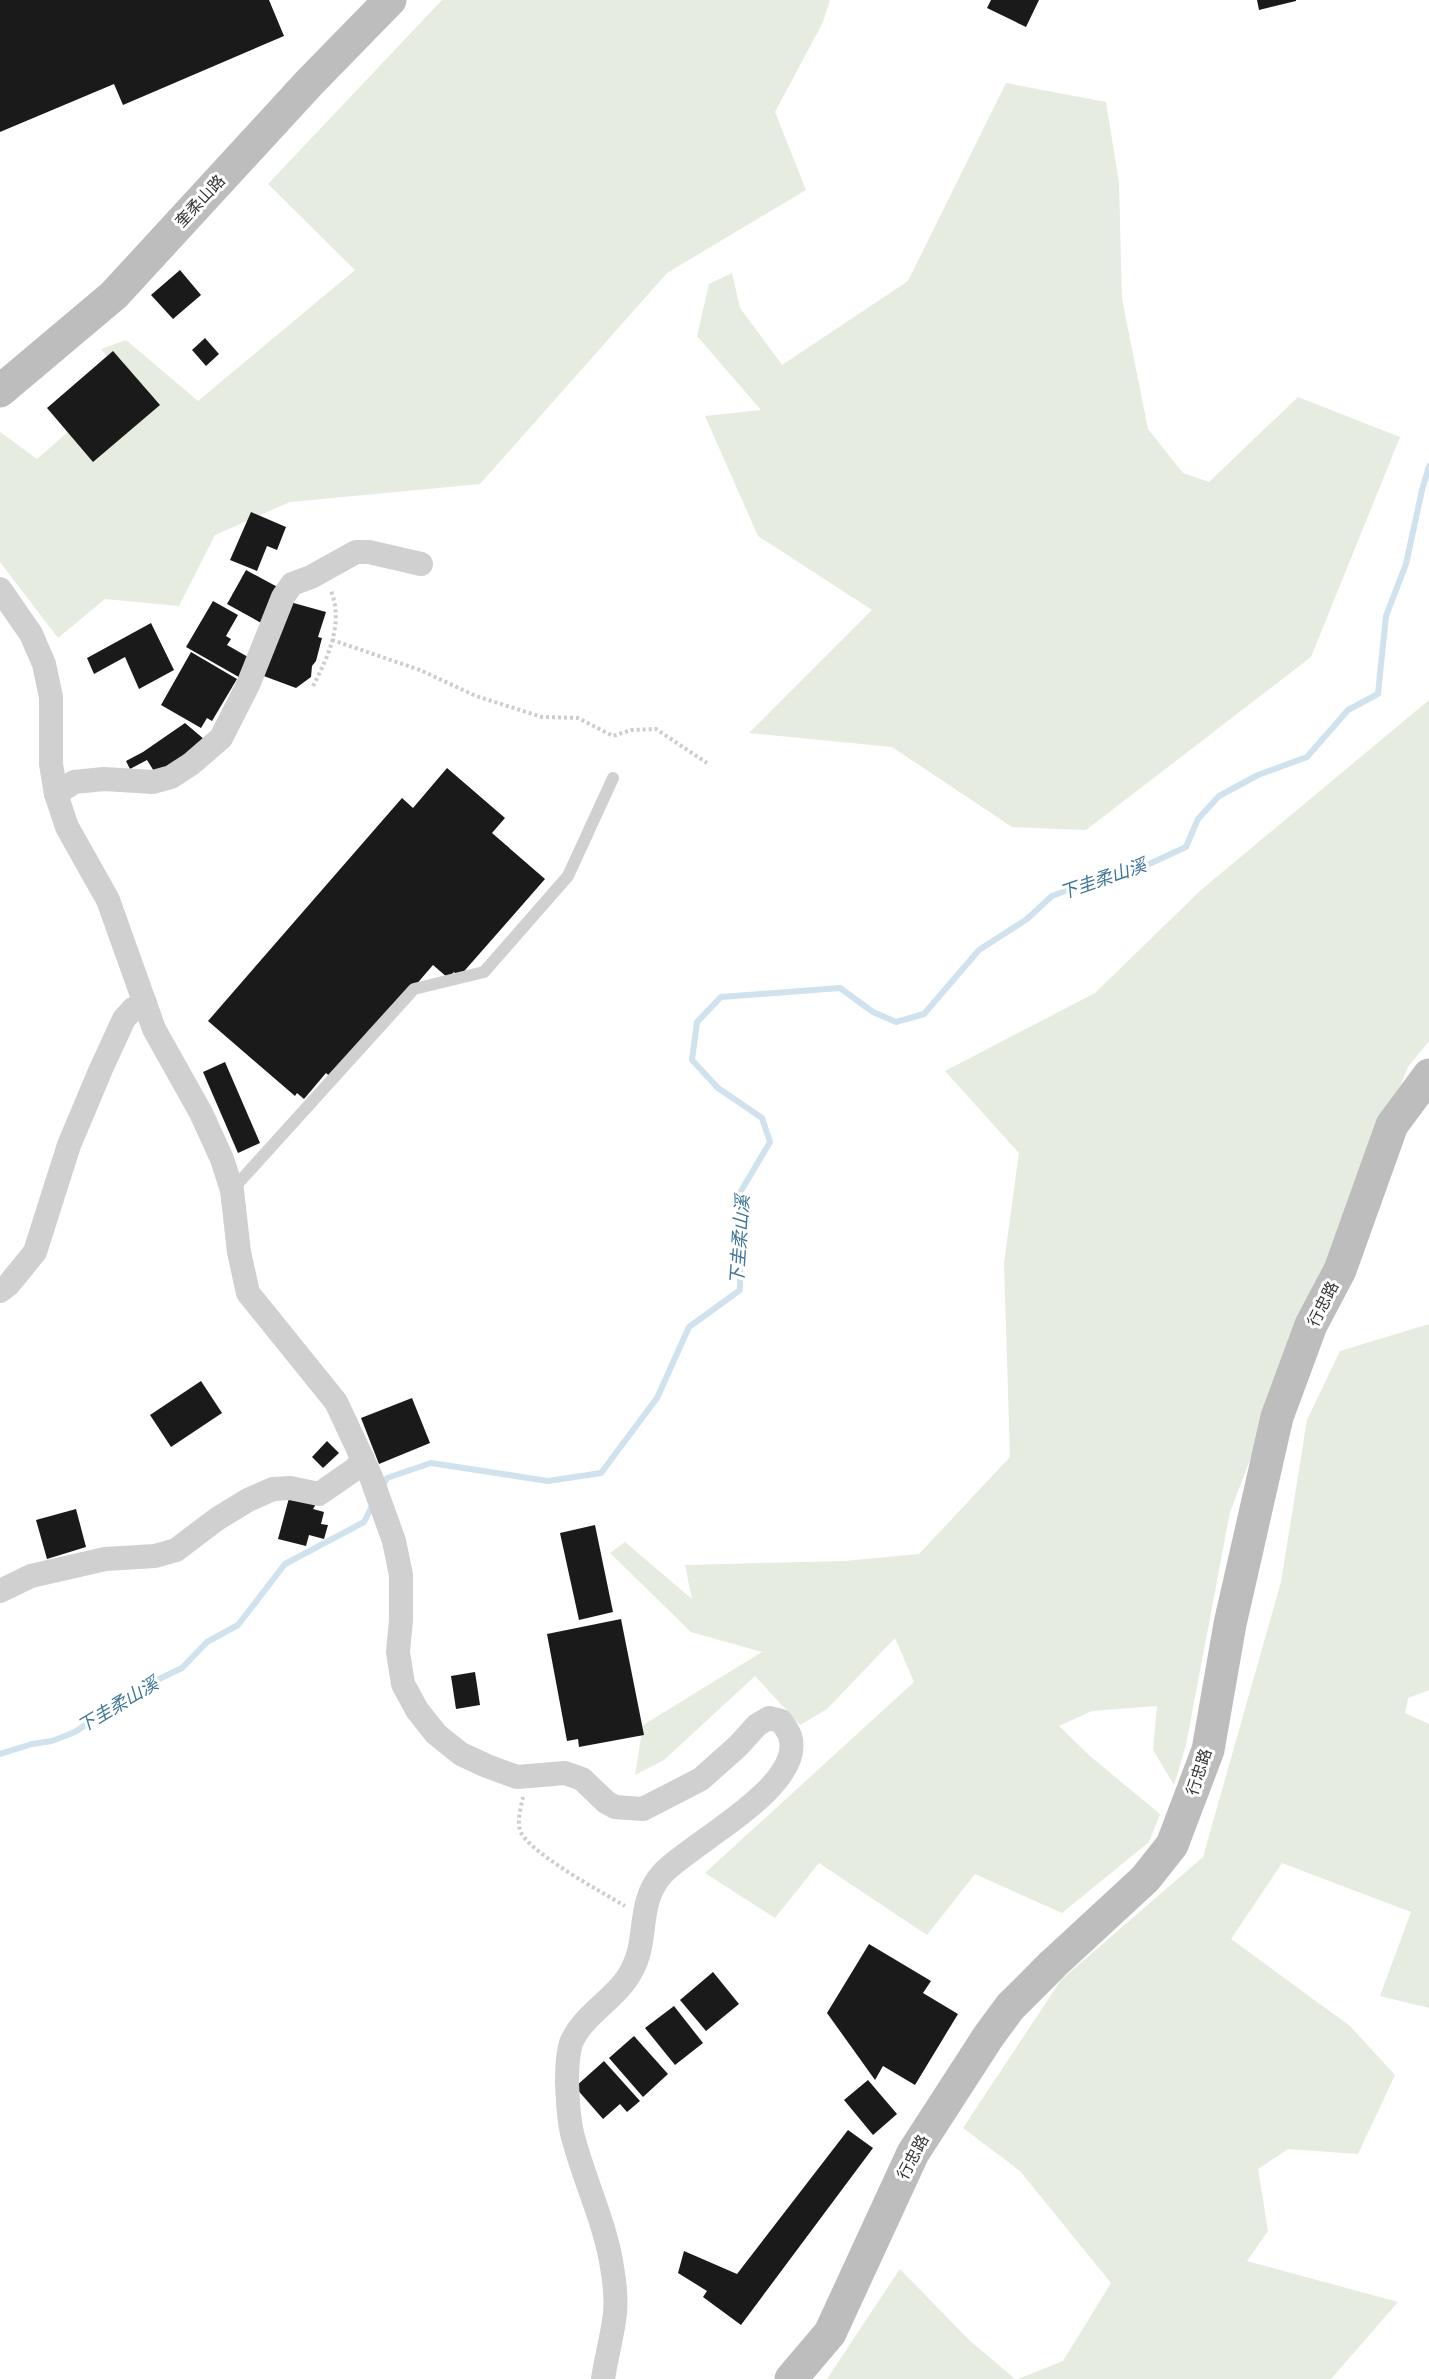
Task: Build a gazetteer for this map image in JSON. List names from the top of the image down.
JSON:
{
  "streets": {
    "street": ["奎柔山路", "行忠路"]
  },
  "water": ["下圭柔山溪"]
}
